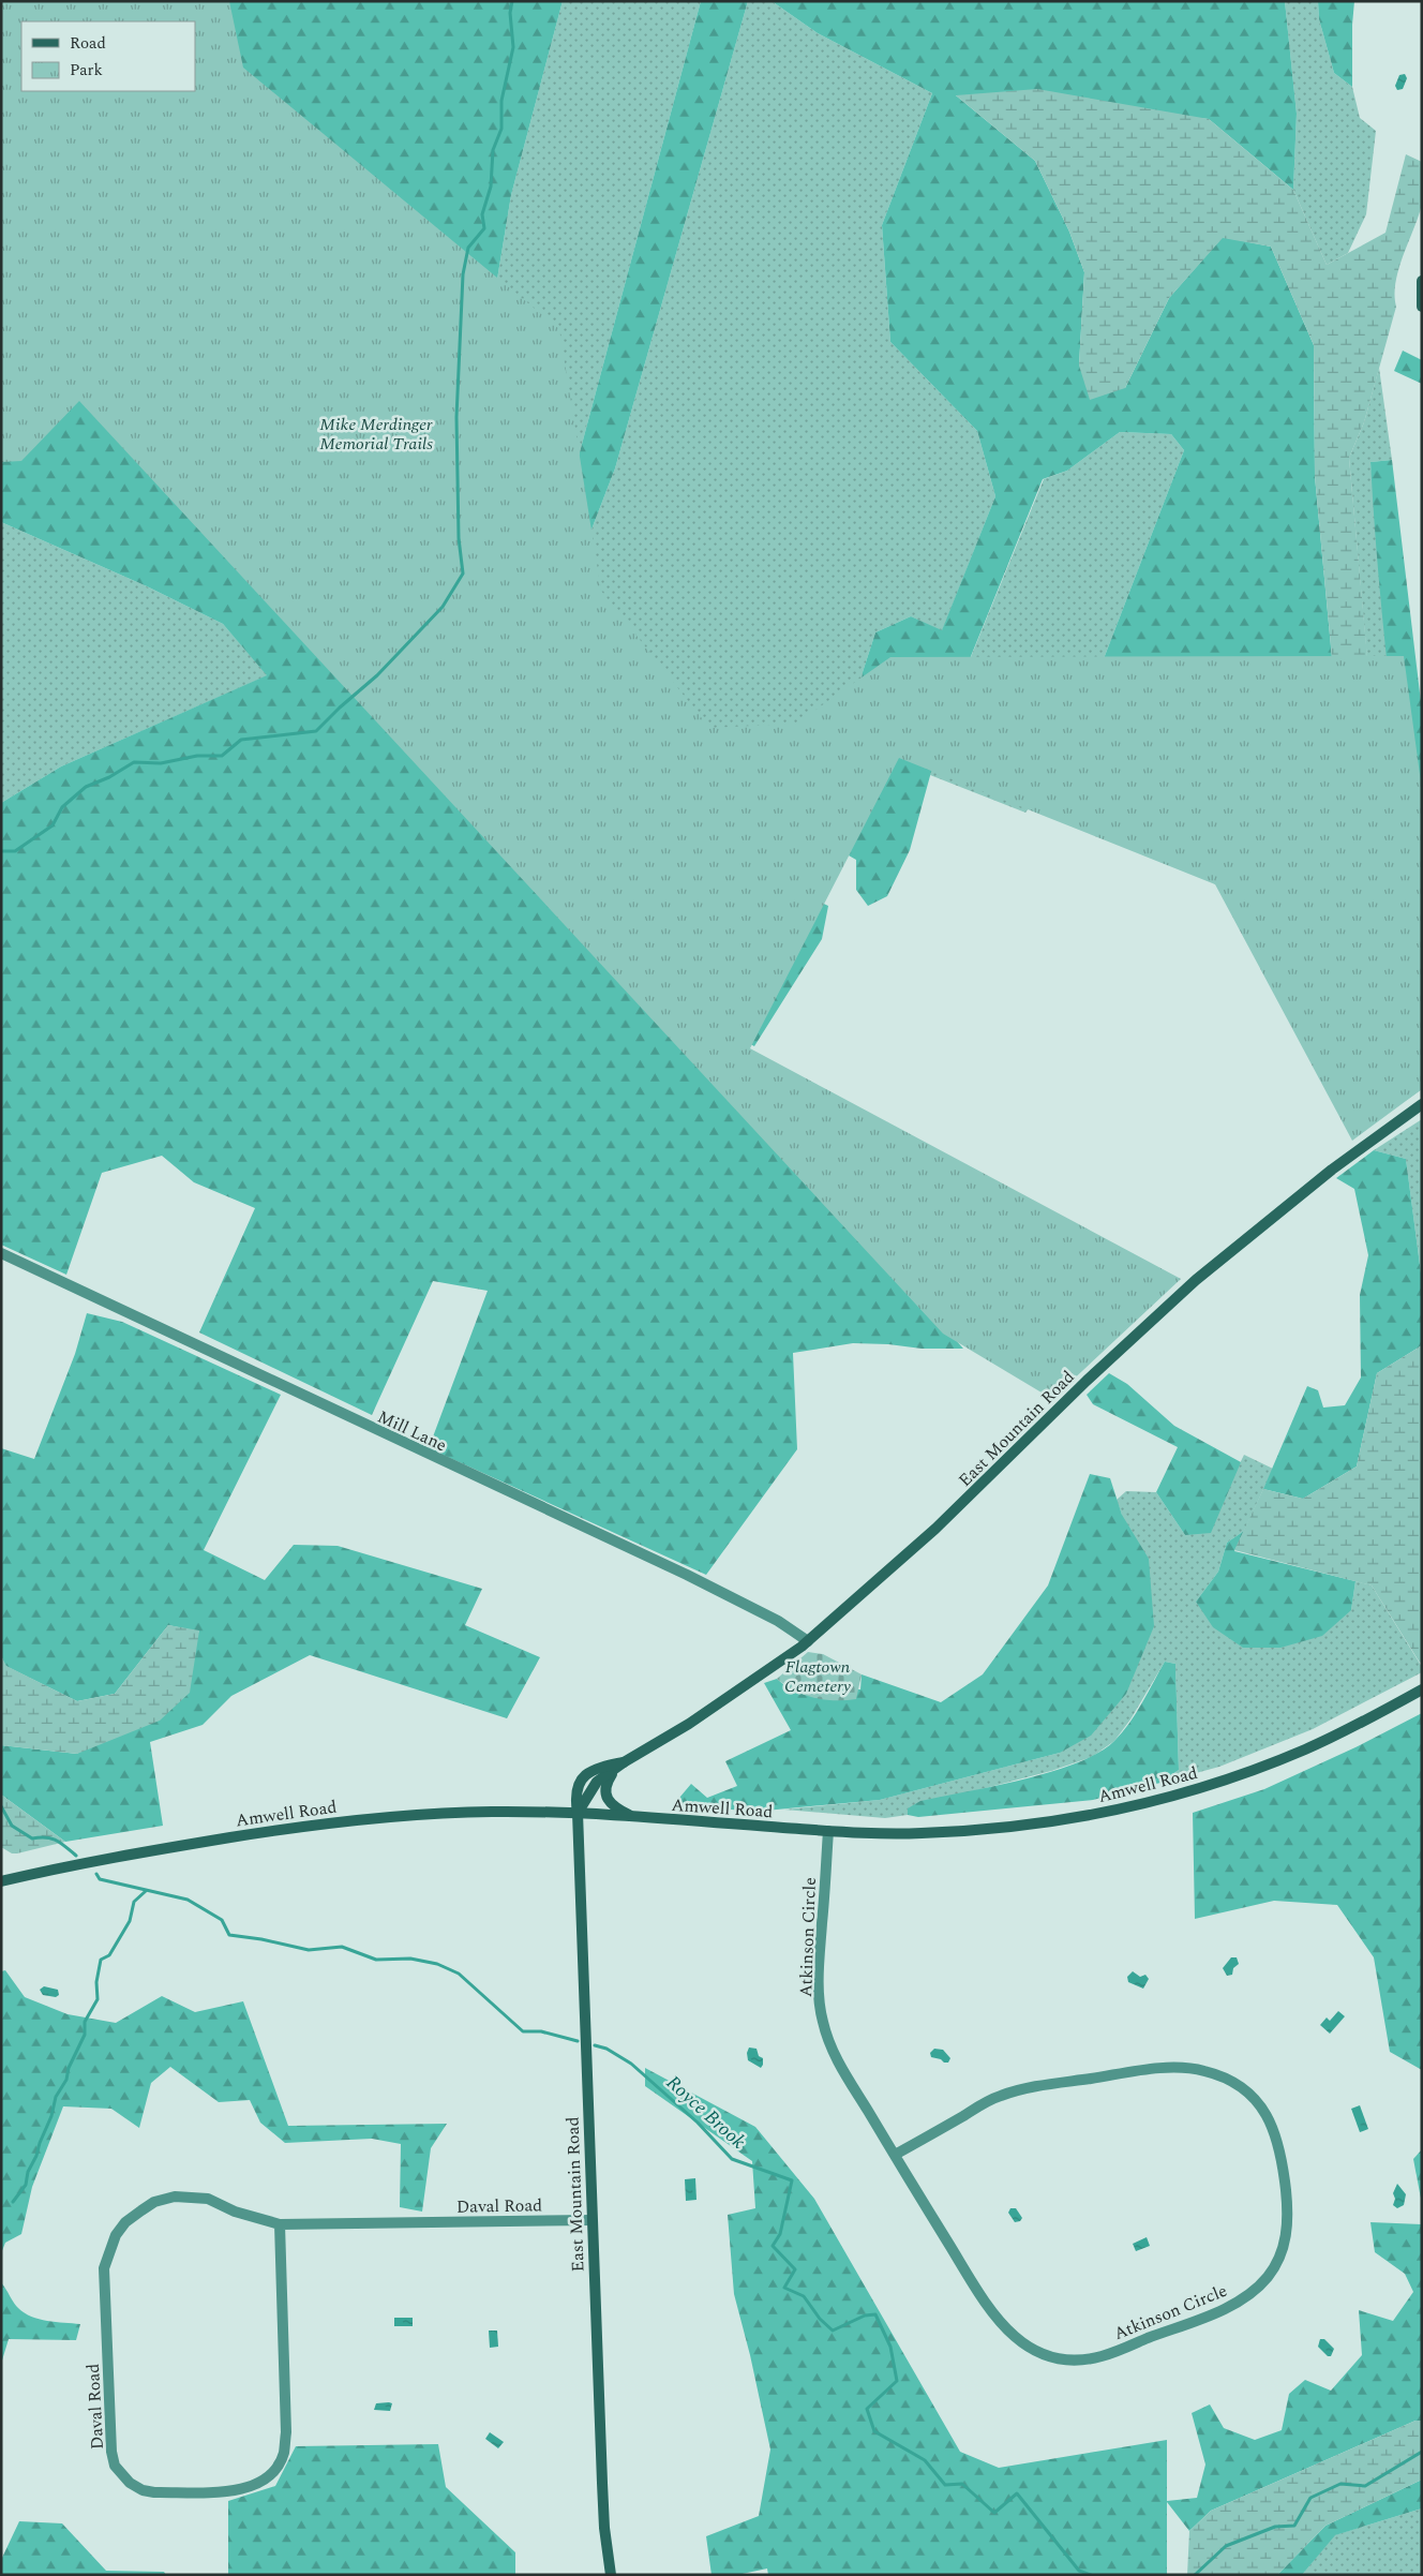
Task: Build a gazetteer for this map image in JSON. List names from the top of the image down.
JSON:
{
  "streets": {
    "street": [
      "East Mountain Road",
      "Mill Lane",
      "Amwell Road",
      "Atkinson Circle",
      "Daval Road"
    ]
  },
  "crossings": [
    ["East Mountain Road", "Mill Lane"],
    ["East Mountain Road", "Amwell Road"],
    ["East Mountain Road", "Daval Road"],
    ["Amwell Road", "Atkinson Circle"]
  ],
  "water": ["Royce Brook"],
  "parks": ["Mike Merdinger Memorial Trails", "Flagtown Cemetery"],
  "legend": ["Road", "Park"]
}
